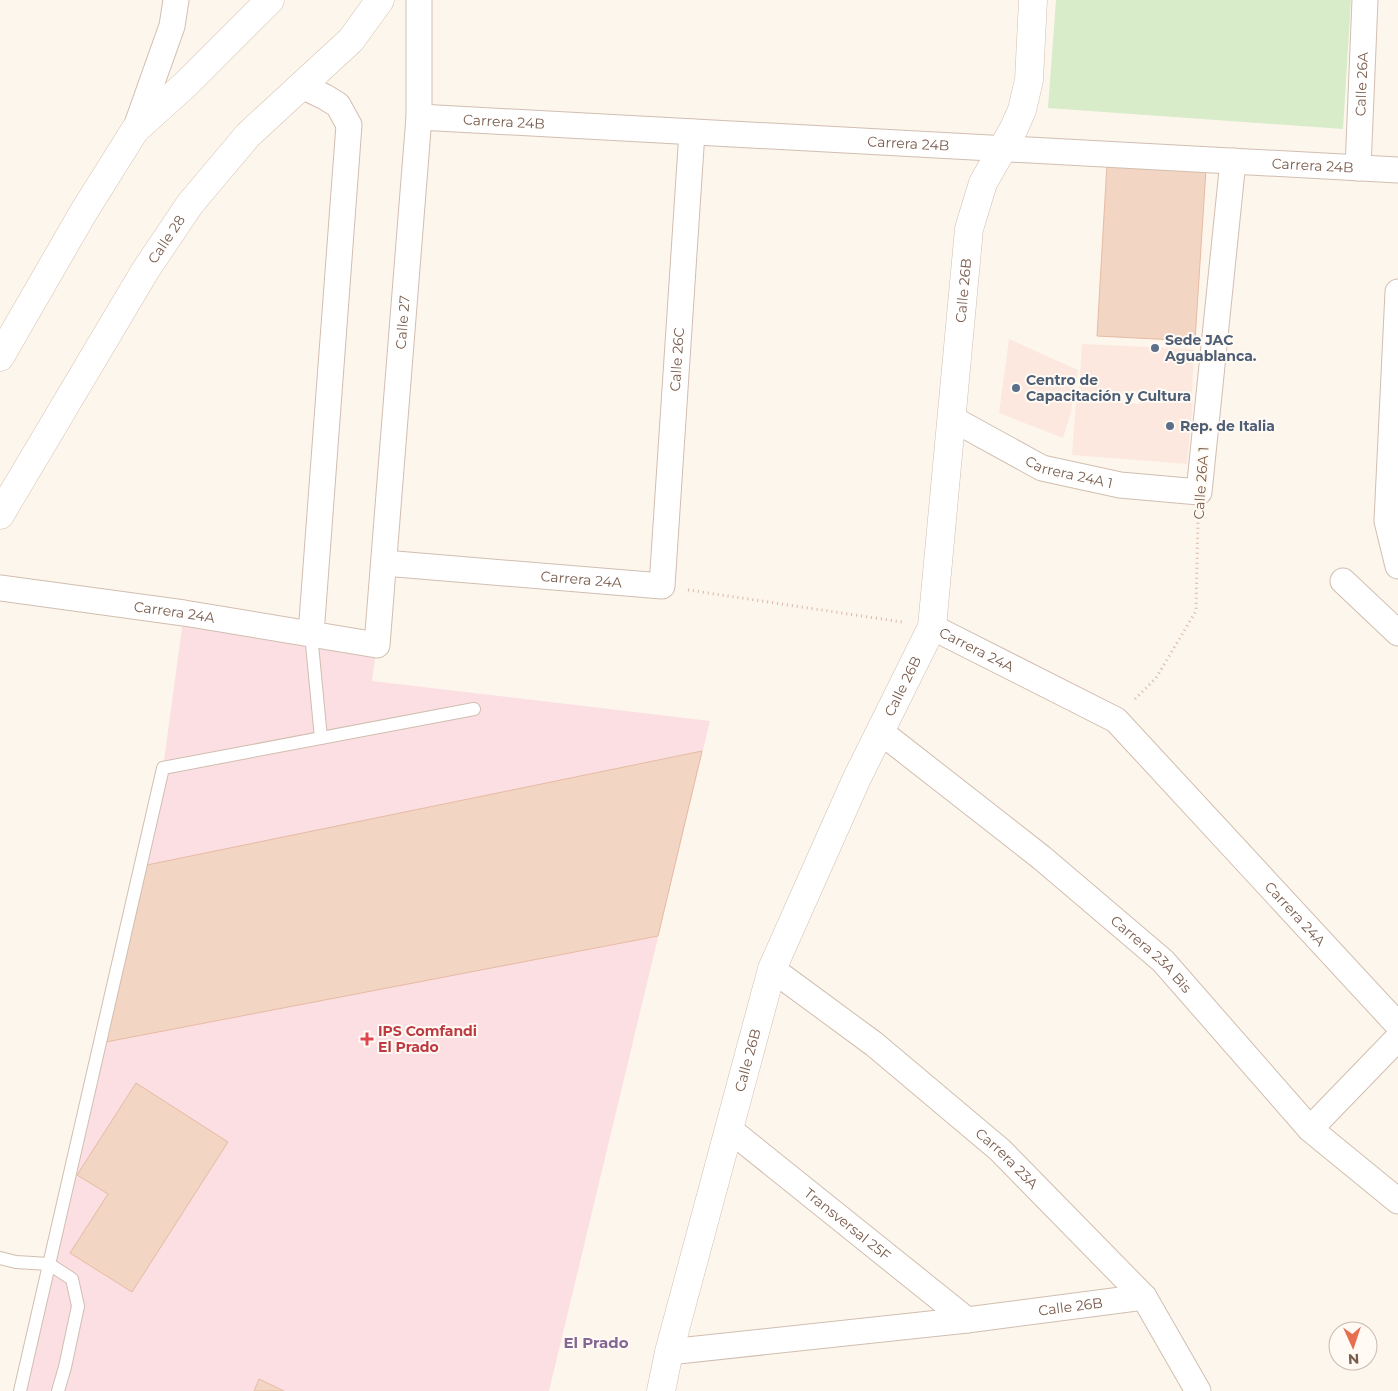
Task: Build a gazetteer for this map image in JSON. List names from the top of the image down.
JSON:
{
  "streets": {
    "street": [
      "Calle 26A",
      "Carrera 24B",
      "Calle 28",
      "Calle 26B",
      "Calle 27",
      "Calle 26C",
      "Carrera 24A 1",
      "Calle 26A 1",
      "Carrera 24A",
      "Carrera 23A Bis",
      "Carrera 23A",
      "Transversal 25F"
    ]
  },
  "crossings": [
    ["Calle 26A", "Carrera 24B"],
    ["Carrera 24B", "Calle 26B"],
    ["Carrera 24B", "Calle 27"],
    ["Carrera 24B", "Calle 26C"],
    ["Carrera 24B", "Calle 26A 1"],
    ["Calle 26B", "Carrera 24A 1"],
    ["Calle 26B", "Carrera 24A"],
    ["Calle 26B", "Carrera 23A Bis"],
    ["Calle 26B", "Carrera 23A"],
    ["Calle 26B", "Transversal 25F"],
    ["Calle 27", "Carrera 24A"],
    ["Calle 26C", "Carrera 24A"],
    ["Carrera 24A 1", "Calle 26A 1"],
    ["Calle 26A 1", "Carrera 24A"]
  ],
  "districts": ["El Prado"],
  "places": {
    "other": ["Sede JAC Aguablanca.", "Centro de Capacitación y Cultura", "Rep. de Italia"],
    "health": ["IPS Comfandi El Prado"]
  },
  "north": "bottom"
}
